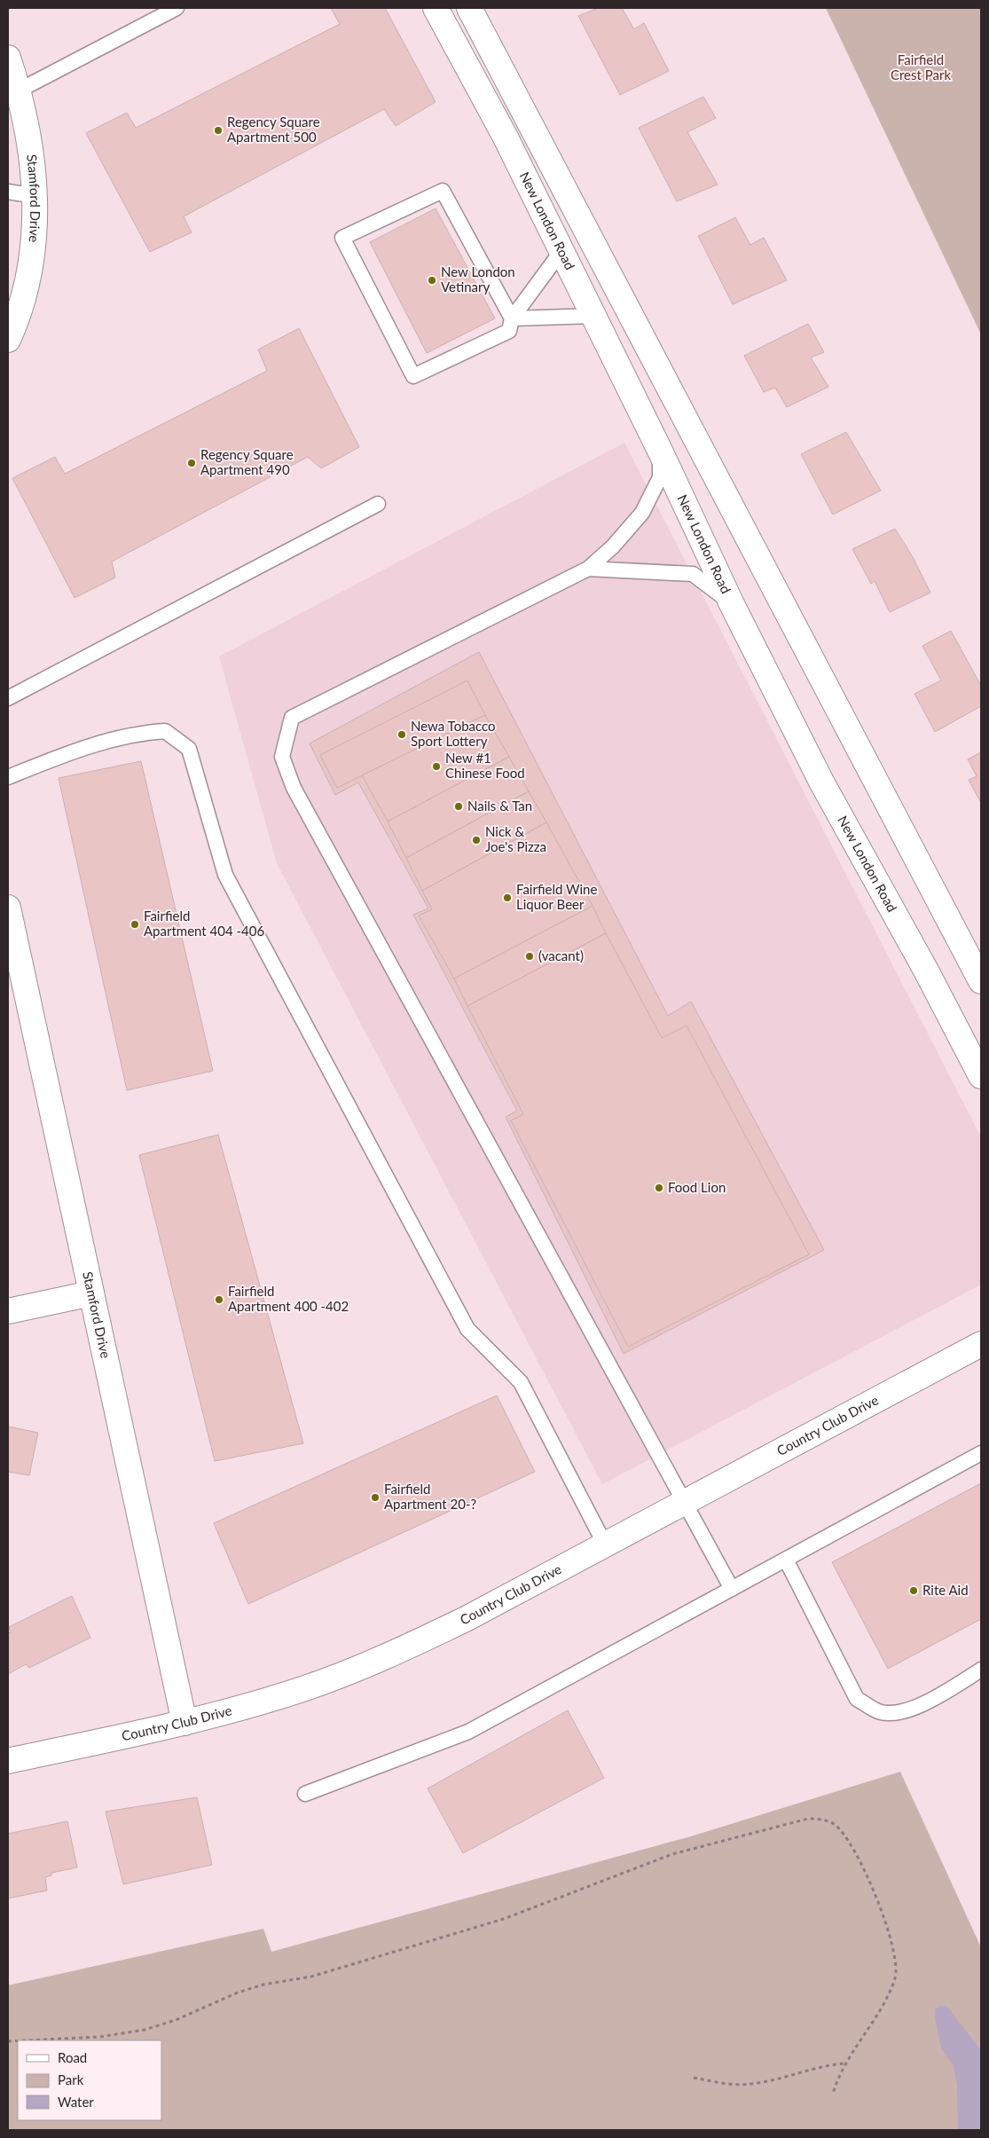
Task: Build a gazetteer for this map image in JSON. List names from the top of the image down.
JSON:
{
  "streets": {
    "main road": ["Stamford Drive", "New London Road", "Country Club Drive"]
  },
  "crossings": [
    ["Stamford Drive", "Country Club Drive"]
  ],
  "parks": ["Fairfield Crest Park"],
  "places": [
    "Regency Square Apartment 500",
    "New London Vetinary",
    "Regency Square Apartment 490",
    "Newa Tobacco Sport Lottery",
    "New #1 Chinese Food",
    "Nails & Tan",
    "Nick & Joe's Pizza",
    "Fairfield Wine Liquor Beer",
    "Fairfield Apartment 404 -406",
    "(vacant)",
    "Food Lion",
    "Fairfield Apartment 400 -402",
    "Fairfield Apartment 20-?",
    "Rite Aid"
  ],
  "legend": ["Road", "Park", "Water"]
}
